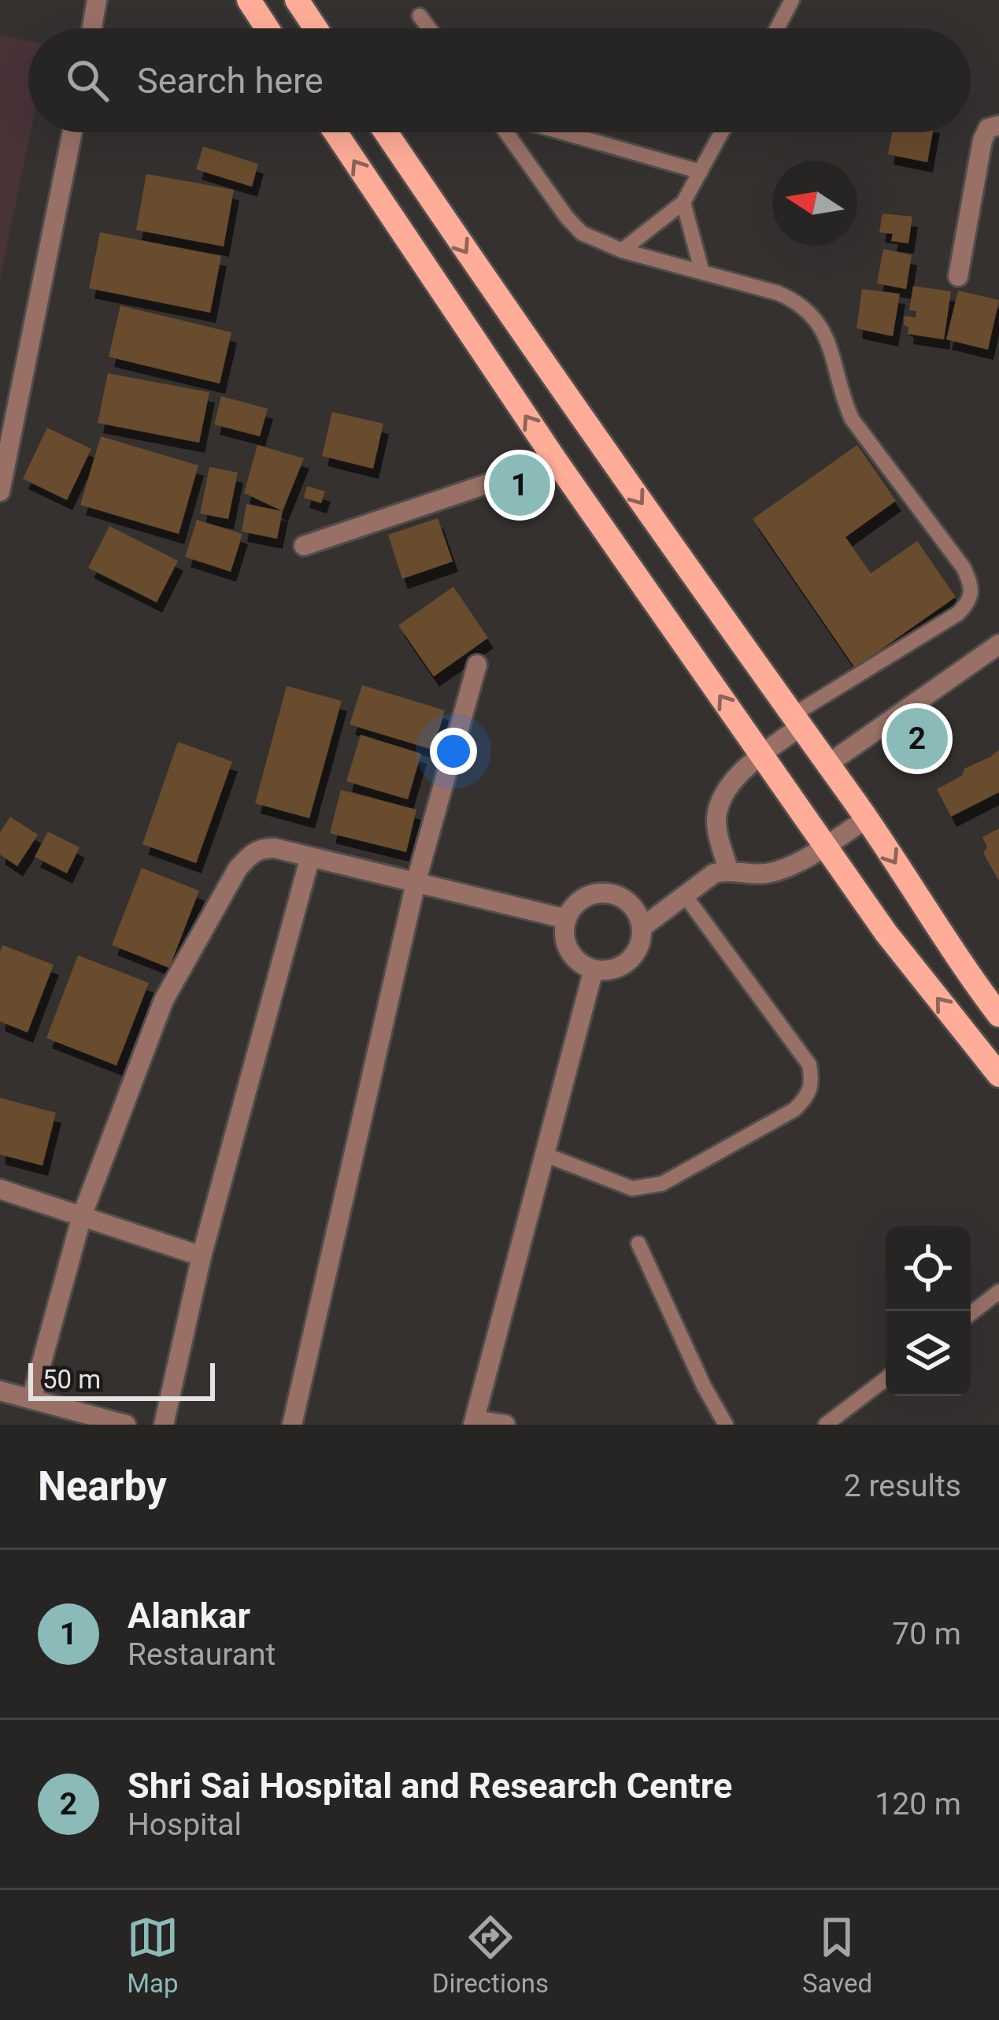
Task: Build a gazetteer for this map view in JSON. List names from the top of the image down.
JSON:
{
  "scale_bar": "50 m",
  "north": "left",
  "page": {
    "search": "Search here",
    "pins": ["1", "2"],
    "scale": "50 m",
    "heading": ["Nearby", "2 results"],
    "list": [
      {
        "mark": "1",
        "name": "Alankar",
        "note": "Restaurant",
        "value": "70 m"
      },
      {
        "mark": "2",
        "name": "Shri Sai Hospital and Research Centre",
        "note": "Hospital",
        "value": "120 m"
      }
    ],
    "nav": ["Map", "Directions", "Saved"]
  }
}
